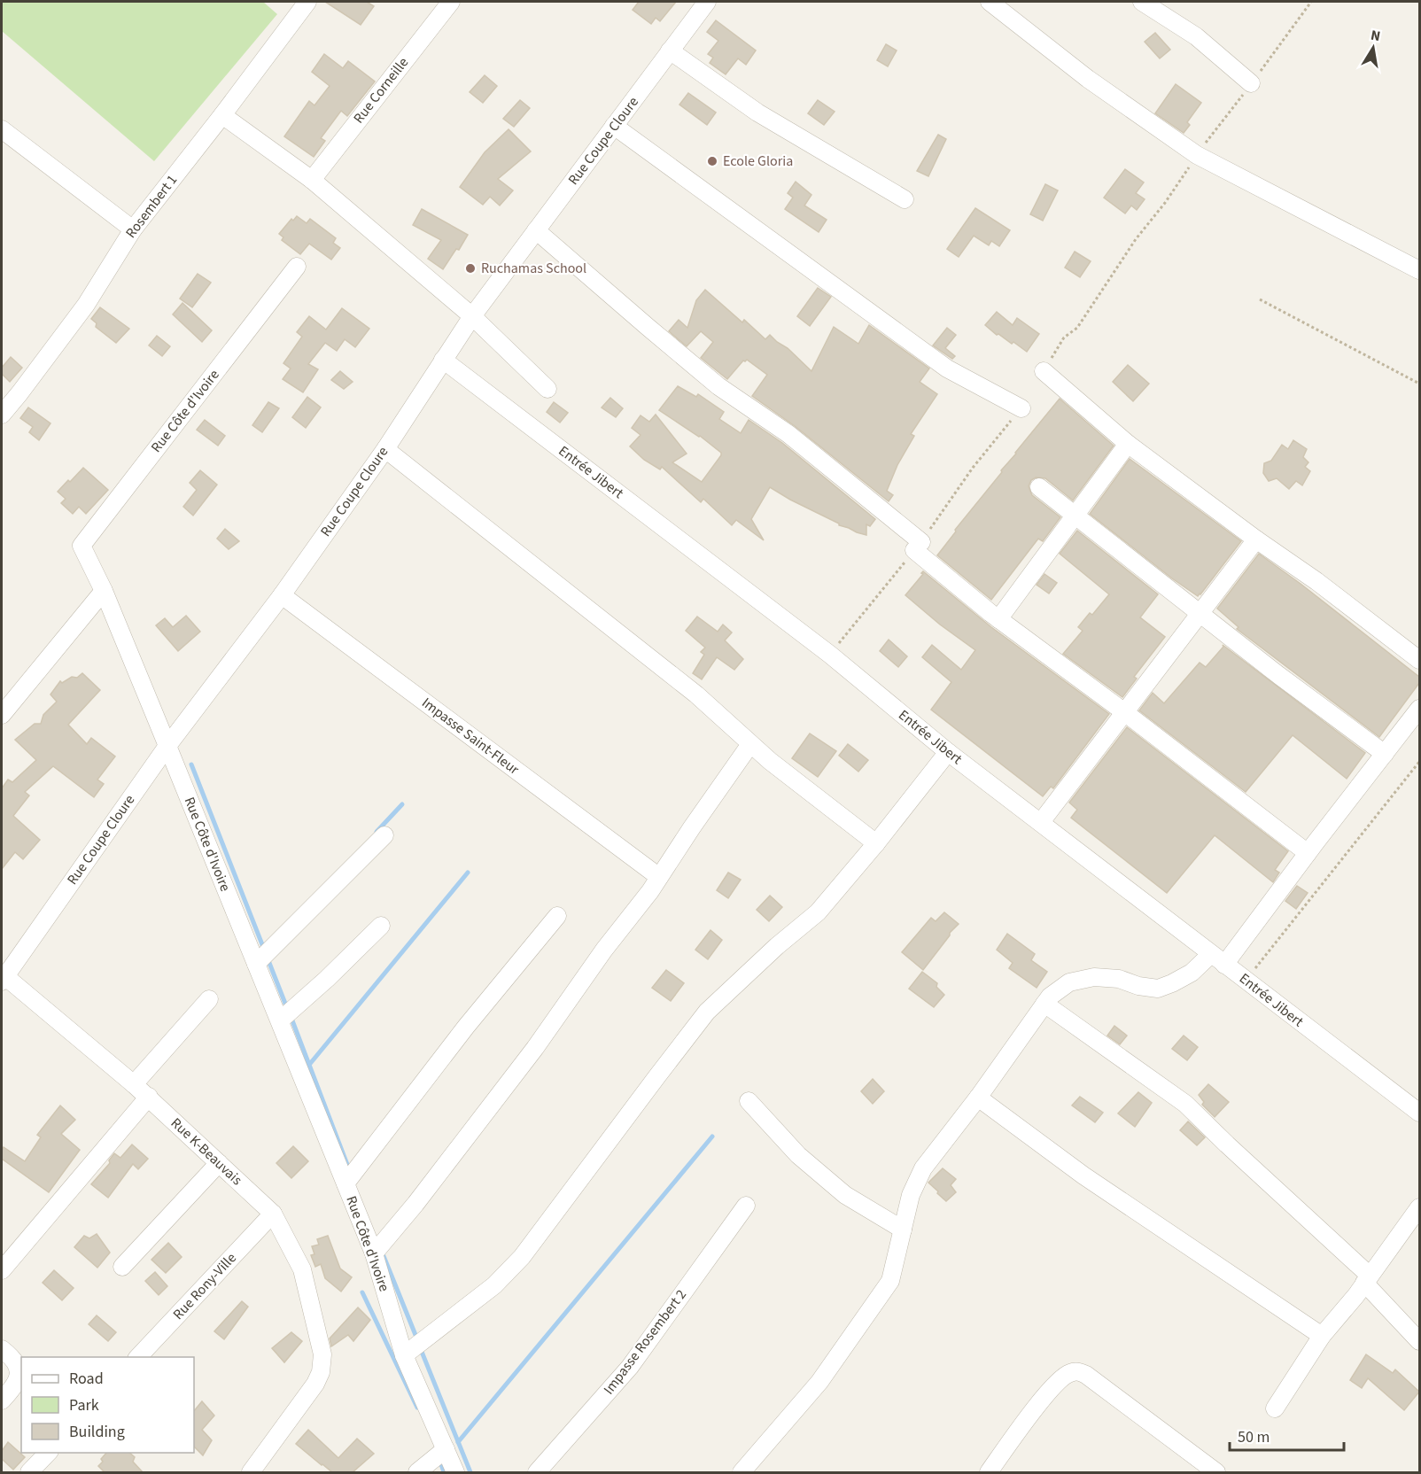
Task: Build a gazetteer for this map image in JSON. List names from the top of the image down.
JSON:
{
  "streets": {
    "street": [
      "Rue Corneille",
      "Rue Coupe Cloure",
      "Rosembert 1",
      "Rue Côte d'Ivoire",
      "Entrée Jibert",
      "Impasse Saint-Fleur",
      "Rue K-Beauvais",
      "Rue Rony-Ville",
      "Impasse Rosembert 2"
    ]
  },
  "crossings": [
    ["Rue Coupe Cloure", "Rue Côte d'Ivoire"],
    ["Rue Coupe Cloure", "Entrée Jibert"],
    ["Rue Coupe Cloure", "Impasse Saint-Fleur"],
    ["Rue Coupe Cloure", "Rue K-Beauvais"],
    ["Rue K-Beauvais", "Rue Rony-Ville"]
  ],
  "places": ["Ecole Gloria", "Ruchamas School"],
  "legend": ["Road", "Park", "Building"],
  "scale_bar": "50 m",
  "north": "top"
}
